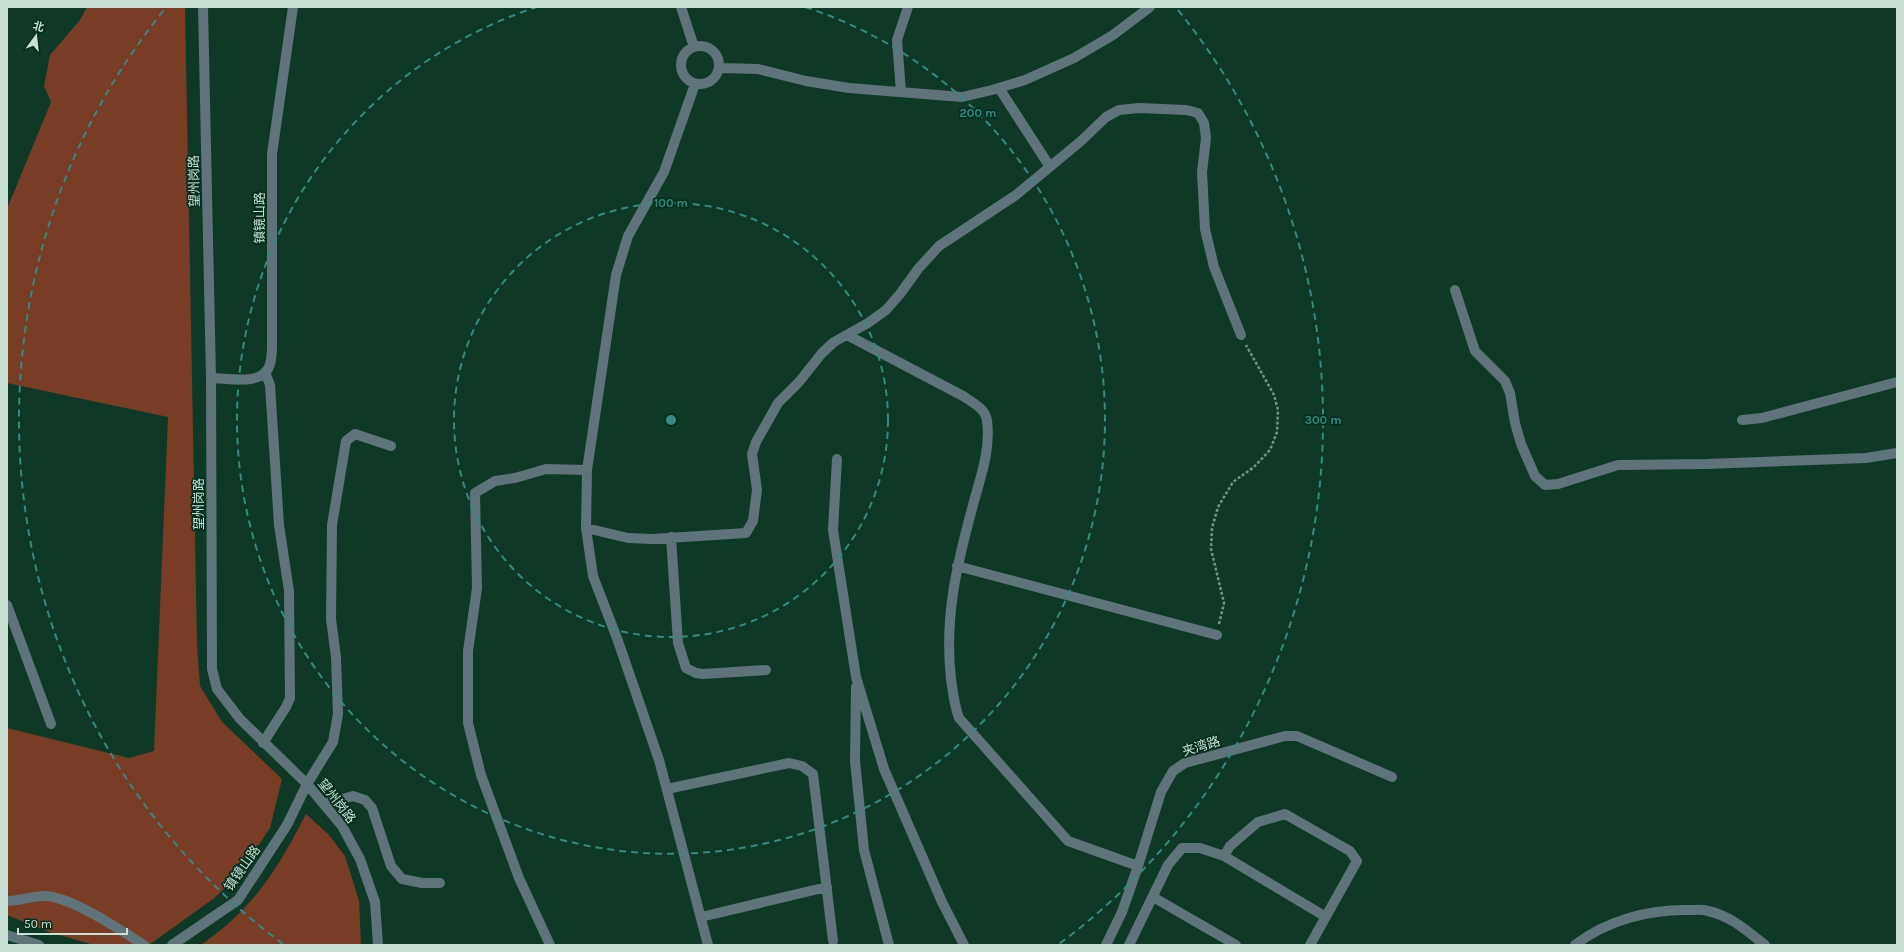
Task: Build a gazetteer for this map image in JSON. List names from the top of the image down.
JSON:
{
  "streets": {
    "street": ["望州岗路", "镇镜山路", "夹湾路"]
  },
  "crossings": [
    ["望州岗路", "镇镜山路"]
  ],
  "scale_bar": "50 m",
  "north": "top",
  "rings": ["200 m", "100 m", "300 m"]
}
